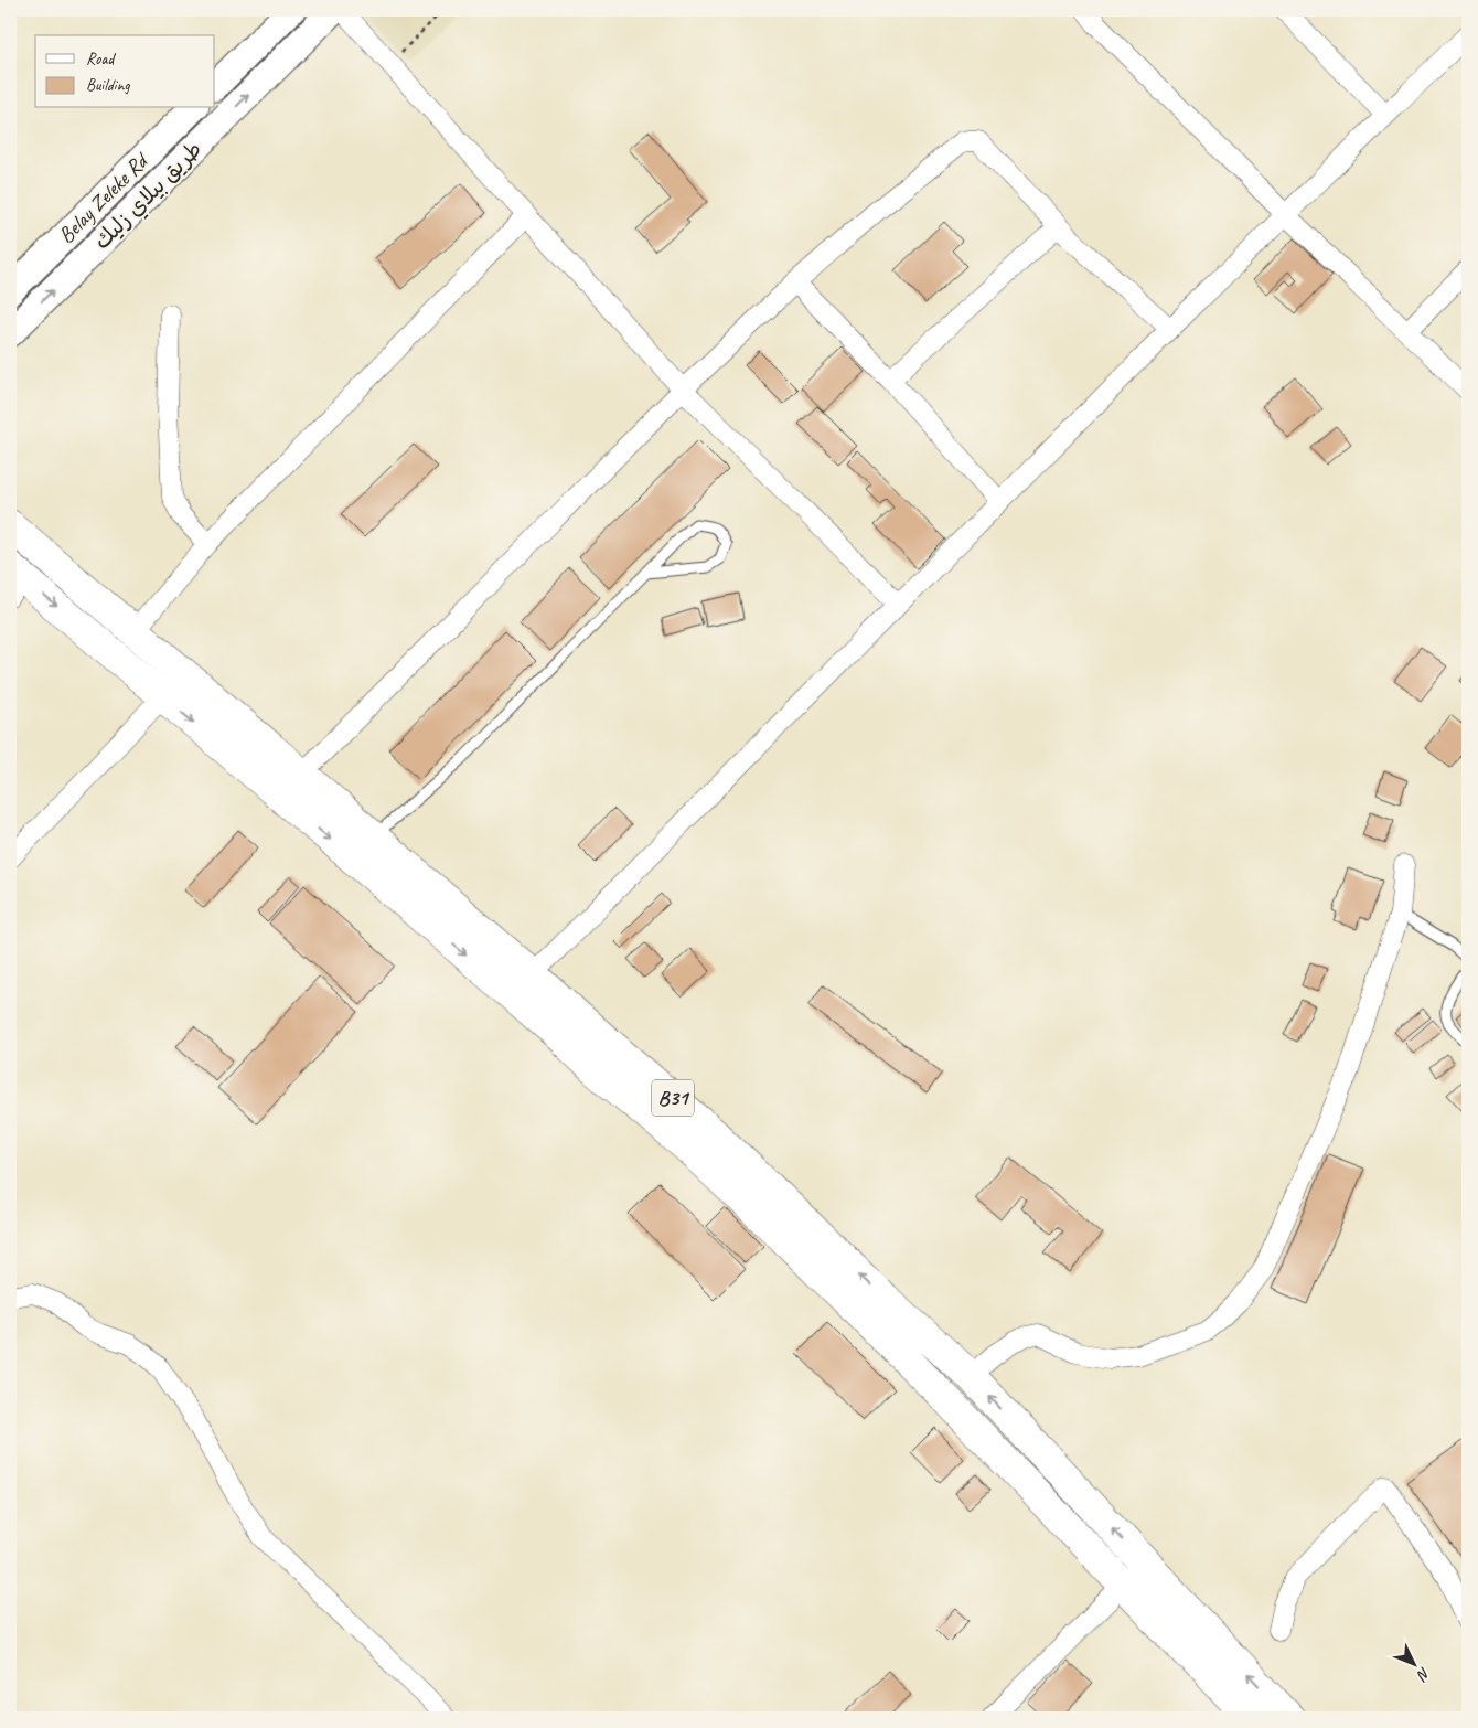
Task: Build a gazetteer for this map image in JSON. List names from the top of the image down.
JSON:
{
  "streets": {
    "main road": ["B31"],
    "street": ["طريق بيلاي زليك", "Belay Zeleke Rd"]
  },
  "one_way": ["طريق بيلاي زليك"],
  "legend": ["Road", "Building"],
  "north": "bottom right"
}
